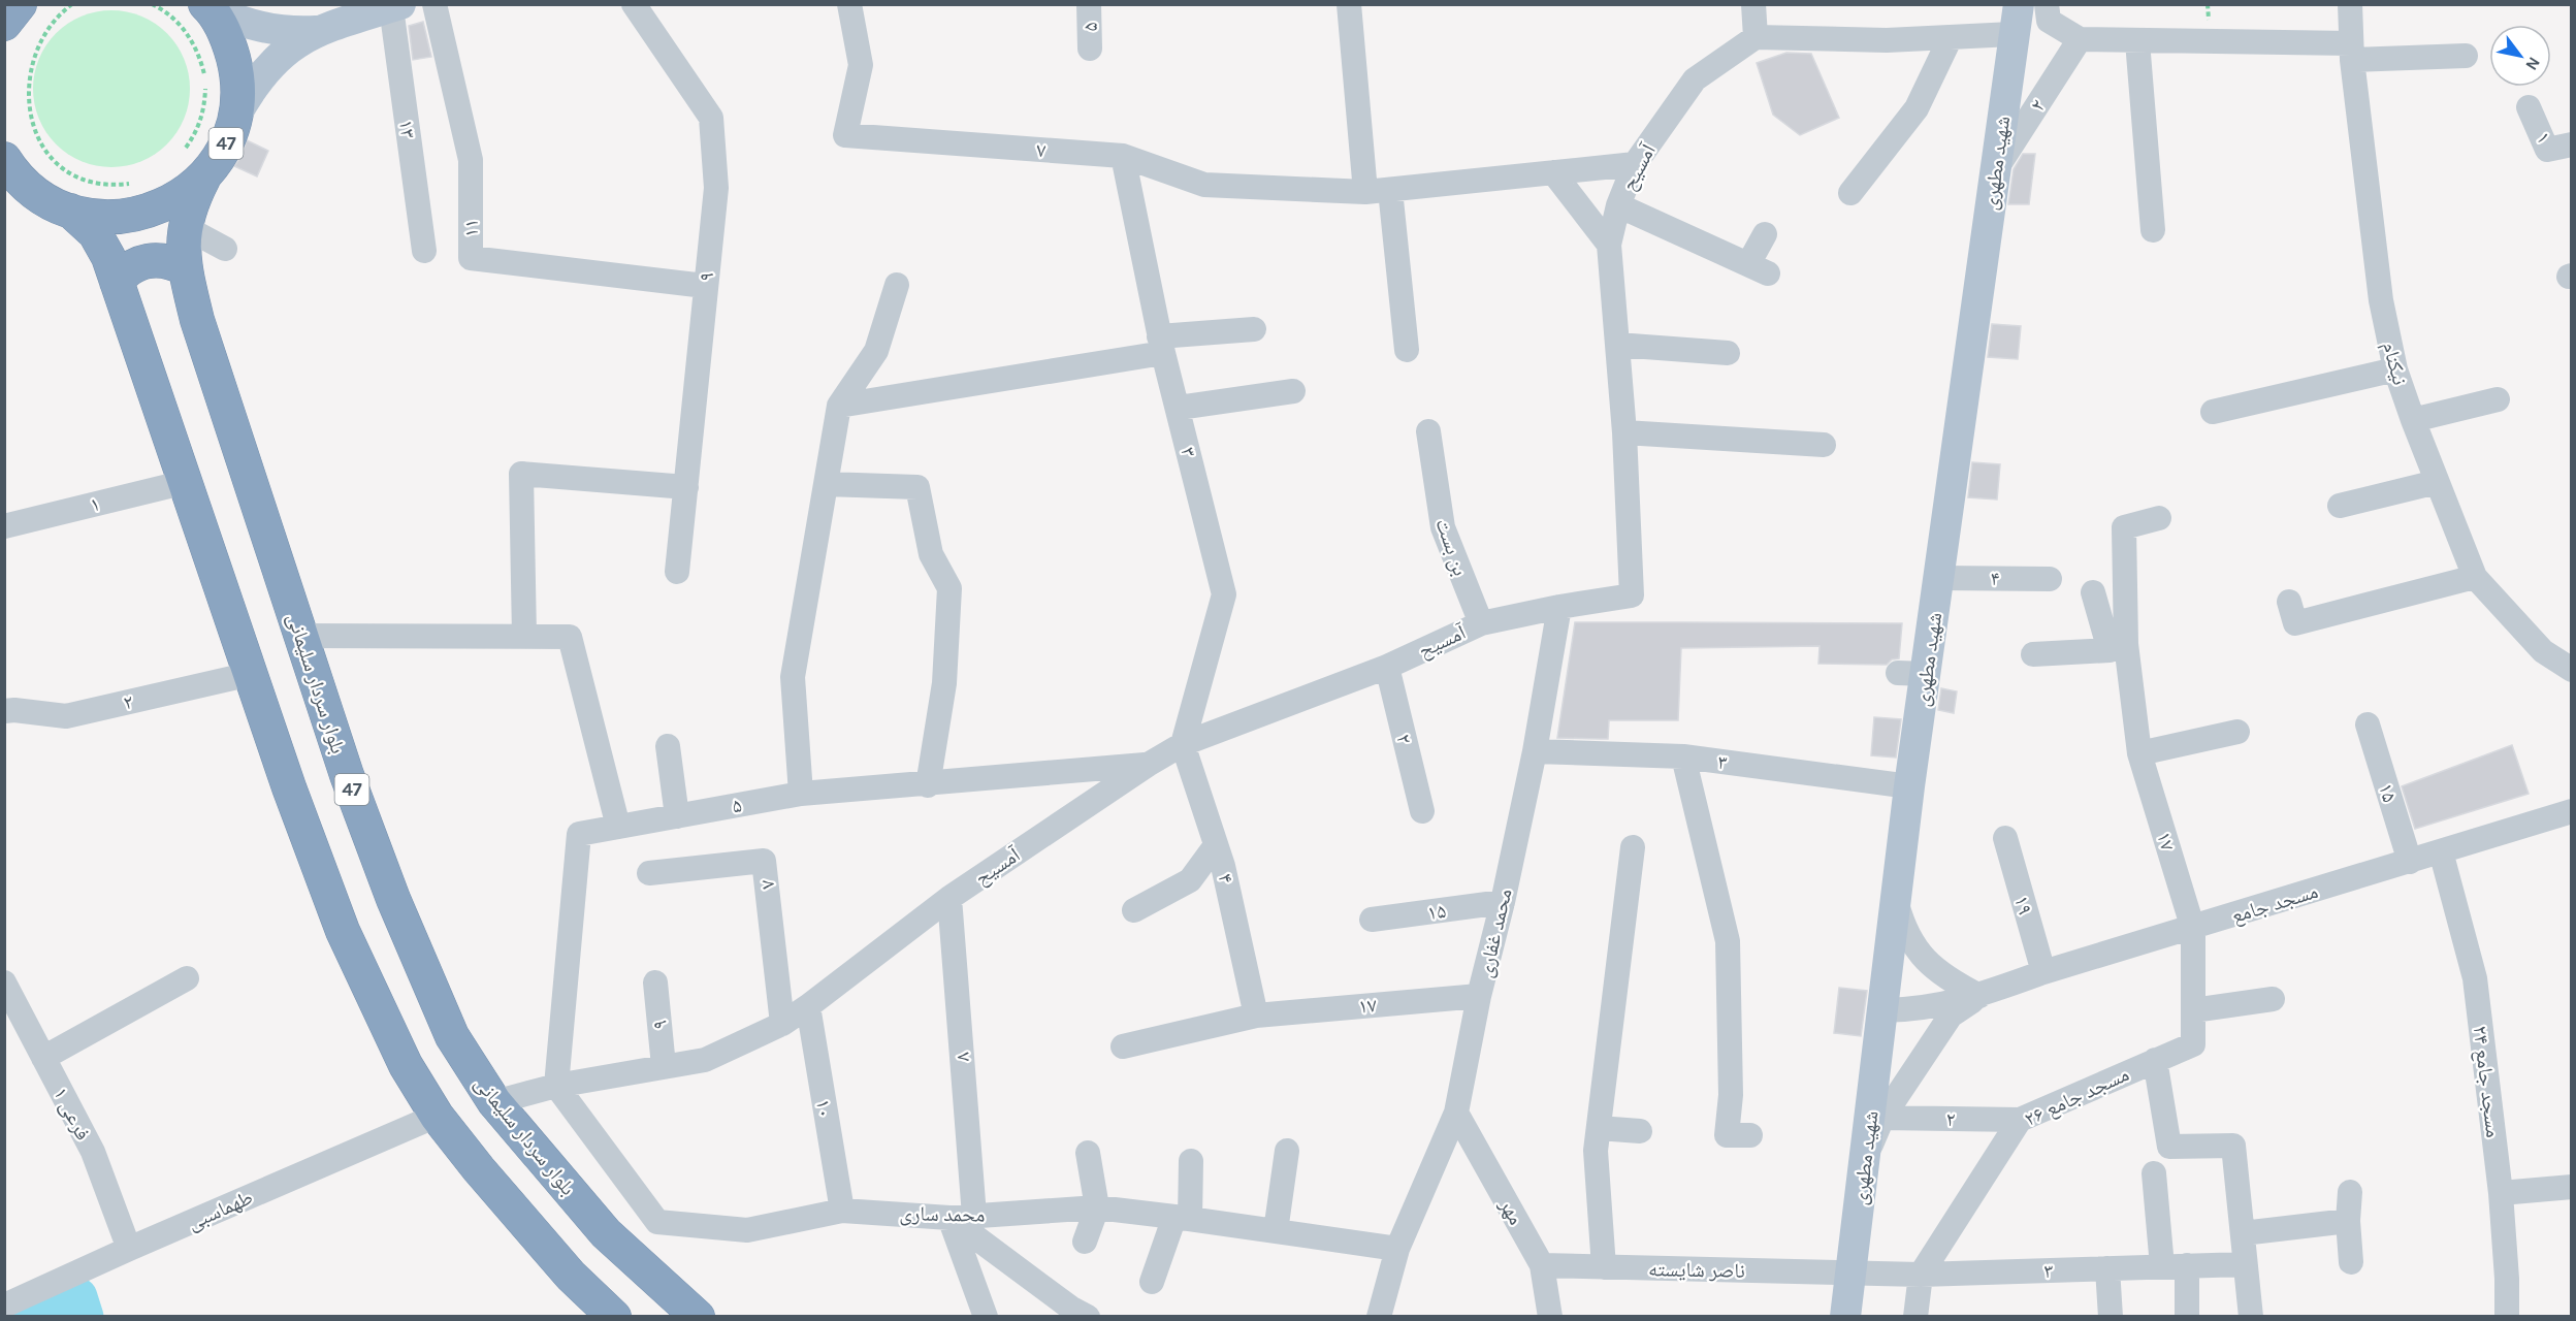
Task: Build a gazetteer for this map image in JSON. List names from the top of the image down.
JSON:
{
  "streets": {
    "highway": ["47", "بلوار سردار سلیمانی"],
    "main road": ["شهید مطهری"],
    "street": [
      "۵",
      "۲",
      "۱۳",
      "۱",
      "۷",
      "آمسیح",
      "۱۱",
      "۹",
      "نیکنام",
      "۳",
      "بن بست",
      "۴",
      "۱۵",
      "۱۷",
      "مسجد جامع",
      "۱۹",
      "محمد غفاری",
      "۸",
      "۲۴ مسجد جامع",
      "۲۶ مسجد جامع",
      "۱۰",
      "فرعی ۱",
      "طهماسبی",
      "مهر",
      "محمد ساری",
      "ناصر شایسته"
    ]
  },
  "crossings": [
    ["۵", "آمسیح"],
    ["۵", "محمد ساری"],
    ["۲", "شهید مطهری"],
    ["۲", "آمسیح"],
    ["۲", "۲۶ مسجد جامع"],
    ["47", "بلوار سردار سلیمانی"],
    ["۷", "آمسیح"],
    ["۷", "۳"],
    ["شهید مطهری", "۳"],
    ["شهید مطهری", "۴"],
    ["شهید مطهری", "ناصر شایسته"],
    ["آمسیح", "۹"],
    ["آمسیح", "۳"],
    ["آمسیح", "بن بست"],
    ["آمسیح", "۴"],
    ["آمسیح", "بلوار سردار سلیمانی"],
    ["آمسیح", "محمد غفاری"],
    ["آمسیح", "۸"],
    ["آمسیح", "۱۰"],
    ["آمسیح", "محمد ساری"],
    ["۱۱", "۹"],
    ["۳", "۴"],
    ["۳", "محمد غفاری"],
    ["۳", "۲۶ مسجد جامع"],
    ["۳", "ناصر شایسته"],
    ["۴", "۱۷"],
    ["۱۵", "مسجد جامع"],
    ["۱۵", "محمد غفاری"],
    ["۱۷", "مسجد جامع"],
    ["۱۷", "محمد غفاری"],
    ["۱۷", "۲۶ مسجد جامع"],
    ["مسجد جامع", "۱۹"],
    ["مسجد جامع", "۲۴ مسجد جامع"],
    ["مسجد جامع", "۲۶ مسجد جامع"],
    ["محمد غفاری", "مهر"],
    ["محمد غفاری", "محمد ساری"],
    ["۸", "محمد ساری"],
    ["۱۰", "محمد ساری"],
    ["فرعی ۱", "طهماسبی"],
    ["مهر", "ناصر شایسته"]
  ],
  "north": "bottom right"
}
